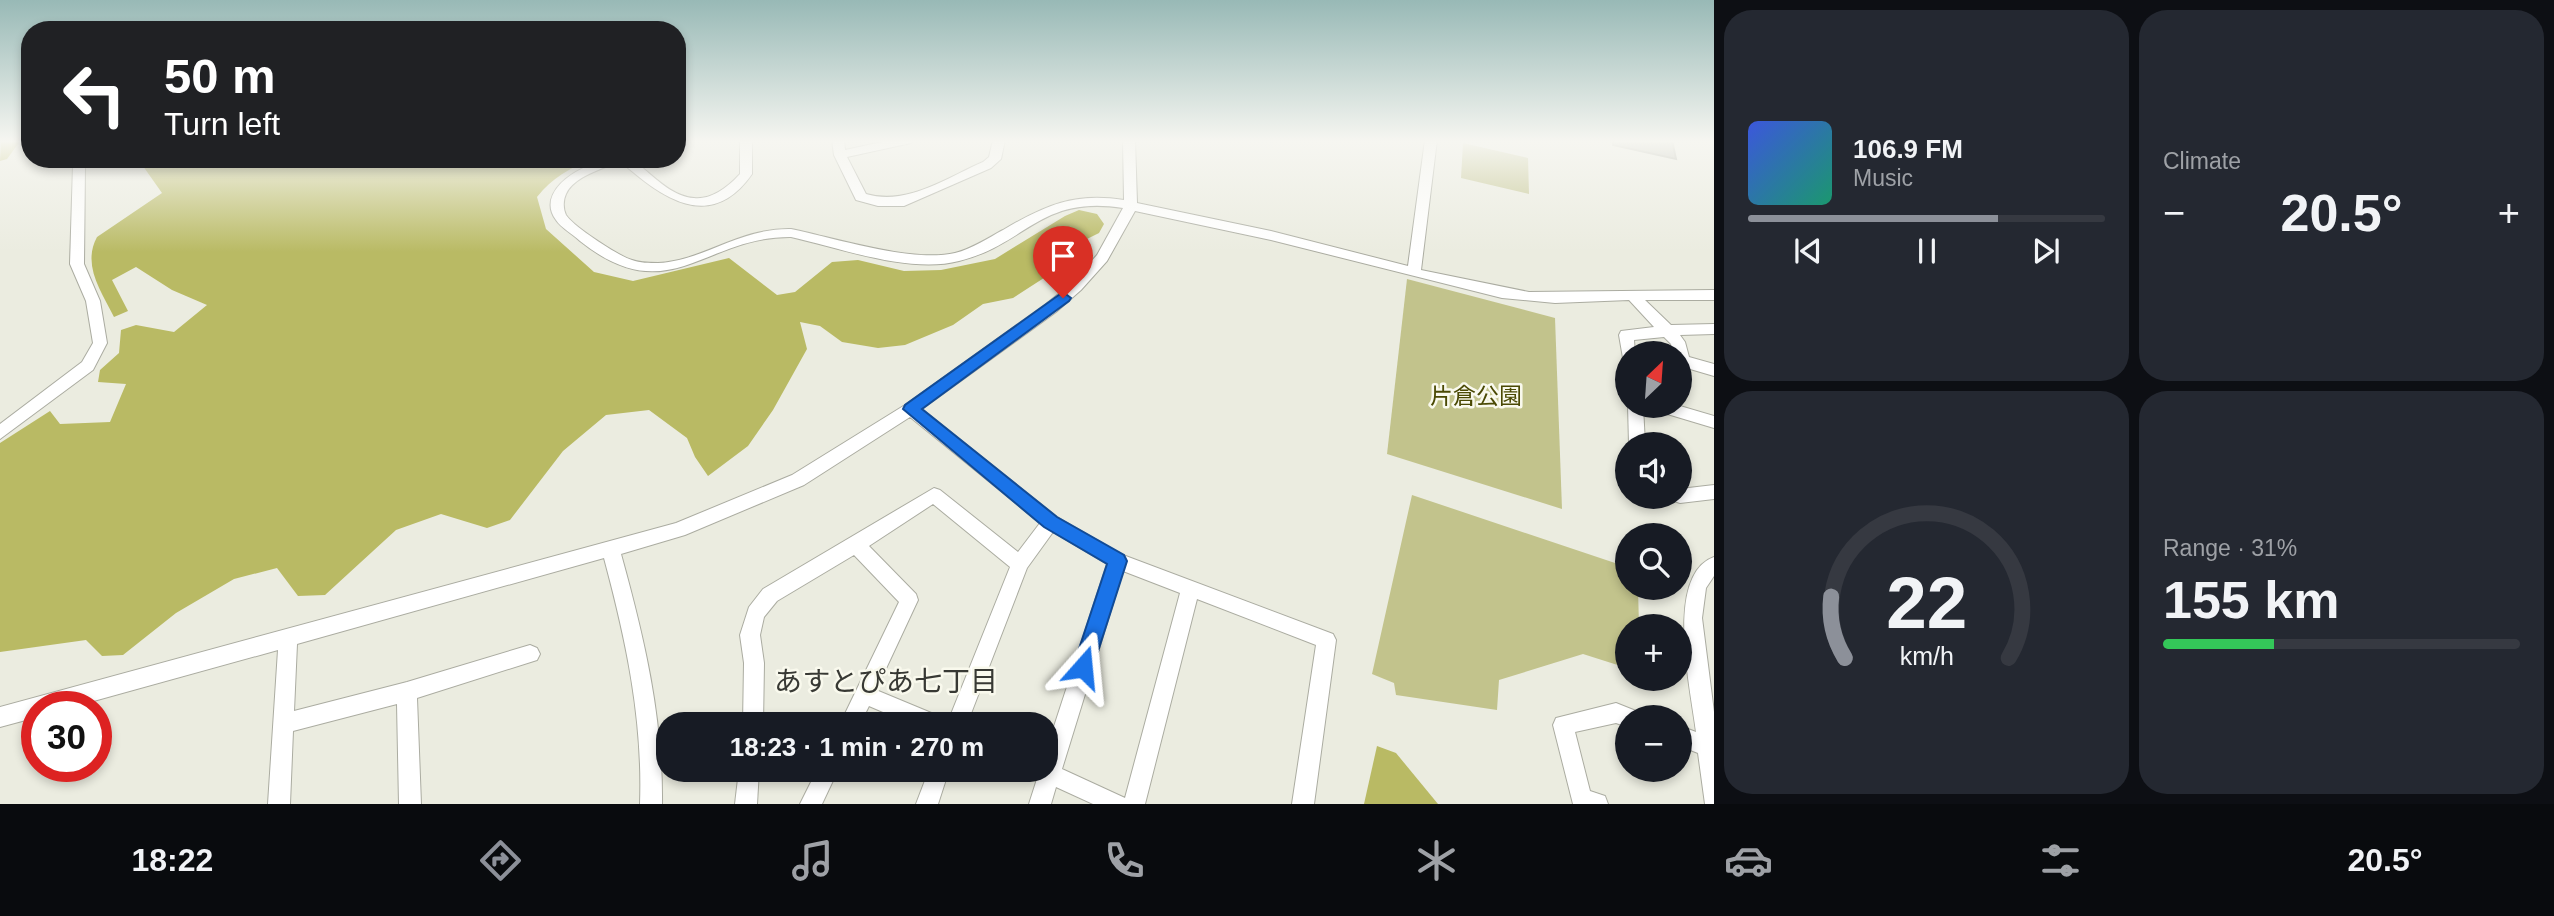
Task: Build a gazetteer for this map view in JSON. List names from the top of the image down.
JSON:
{
  "districts": ["あすとぴあ七丁目"],
  "parks": ["片倉公園"],
  "north": "top right",
  "page": {
    "tile": [
      "Climate",
      ["Range · 31%", "155 km"]
    ],
    "turn": ["50 m", "Turn left"],
    "song": ["106.9 FM", "Music"],
    "heat": ["−", "20.5°", "+"],
    "map_buttons": ["+", "−"],
    "limit": "30",
    "trip": "18:23 · 1 min · 270 m",
    "tabs": ["18:22", "20.5°"],
    "gauge": ["22", "km/h"]
  }
}
